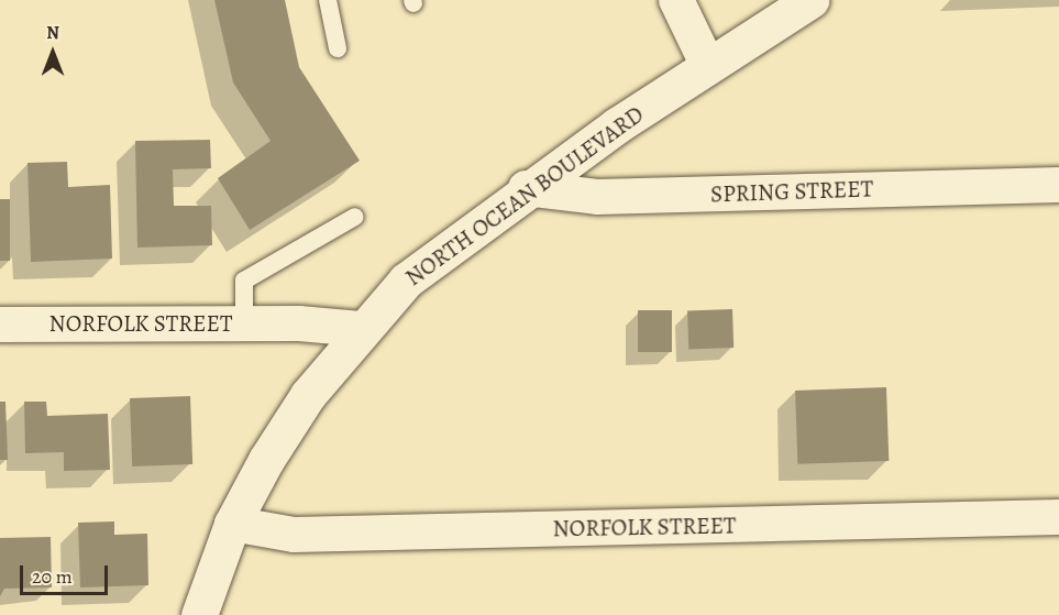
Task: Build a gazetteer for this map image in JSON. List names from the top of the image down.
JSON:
{
  "streets": {
    "main road": ["NORTH OCEAN BOULEVARD"],
    "street": ["SPRING STREET", "NORFOLK STREET"]
  },
  "crossings": [
    ["SPRING STREET", "NORTH OCEAN BOULEVARD"],
    ["NORTH OCEAN BOULEVARD", "NORFOLK STREET"]
  ],
  "scale_bar": "20 m",
  "north": "top"
}
